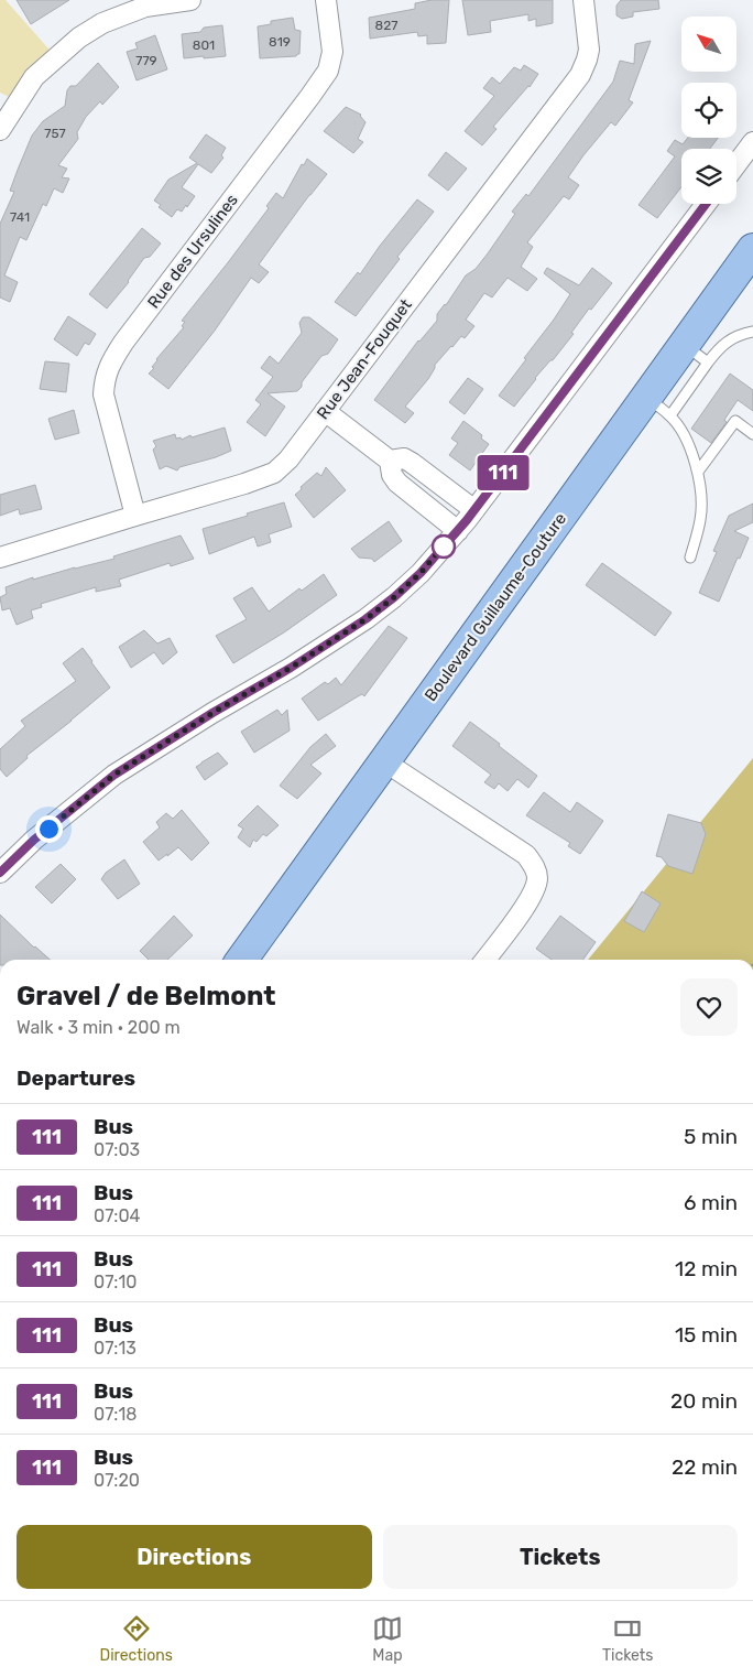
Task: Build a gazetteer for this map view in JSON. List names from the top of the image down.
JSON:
{
  "streets": {
    "main road": ["Boulevard Guillaume-Couture"],
    "street": ["Rue des Ursulines", "Rue Jean-Fouquet"]
  },
  "crossings": [
    ["Rue des Ursulines", "Rue Jean-Fouquet"]
  ],
  "lines": ["bus line 111"],
  "house_numbers": [
    "827",
    "819",
    "801",
    "779",
    "757",
    "741"
  ],
  "north": "top left",
  "page": {
    "on_map": "111",
    "heading": [
      ["Gravel / de Belmont", "Walk · 3 min · 200 m"],
      "Departures"
    ],
    "list": [
      {
        "mark": "111",
        "name": "Bus",
        "note": "07:03",
        "value": "5 min"
      },
      {
        "mark": "111",
        "name": "Bus",
        "note": "07:04",
        "value": "6 min"
      },
      {
        "mark": "111",
        "name": "Bus",
        "note": "07:10",
        "value": "12 min"
      },
      {
        "mark": "111",
        "name": "Bus",
        "note": "07:13",
        "value": "15 min"
      },
      {
        "mark": "111",
        "name": "Bus",
        "note": "07:18",
        "value": "20 min"
      },
      {
        "mark": "111",
        "name": "Bus",
        "note": "07:20",
        "value": "22 min"
      }
    ],
    "buttons": ["Directions", "Tickets"],
    "tabs": ["Directions", "Map", "Tickets"]
  }
}
